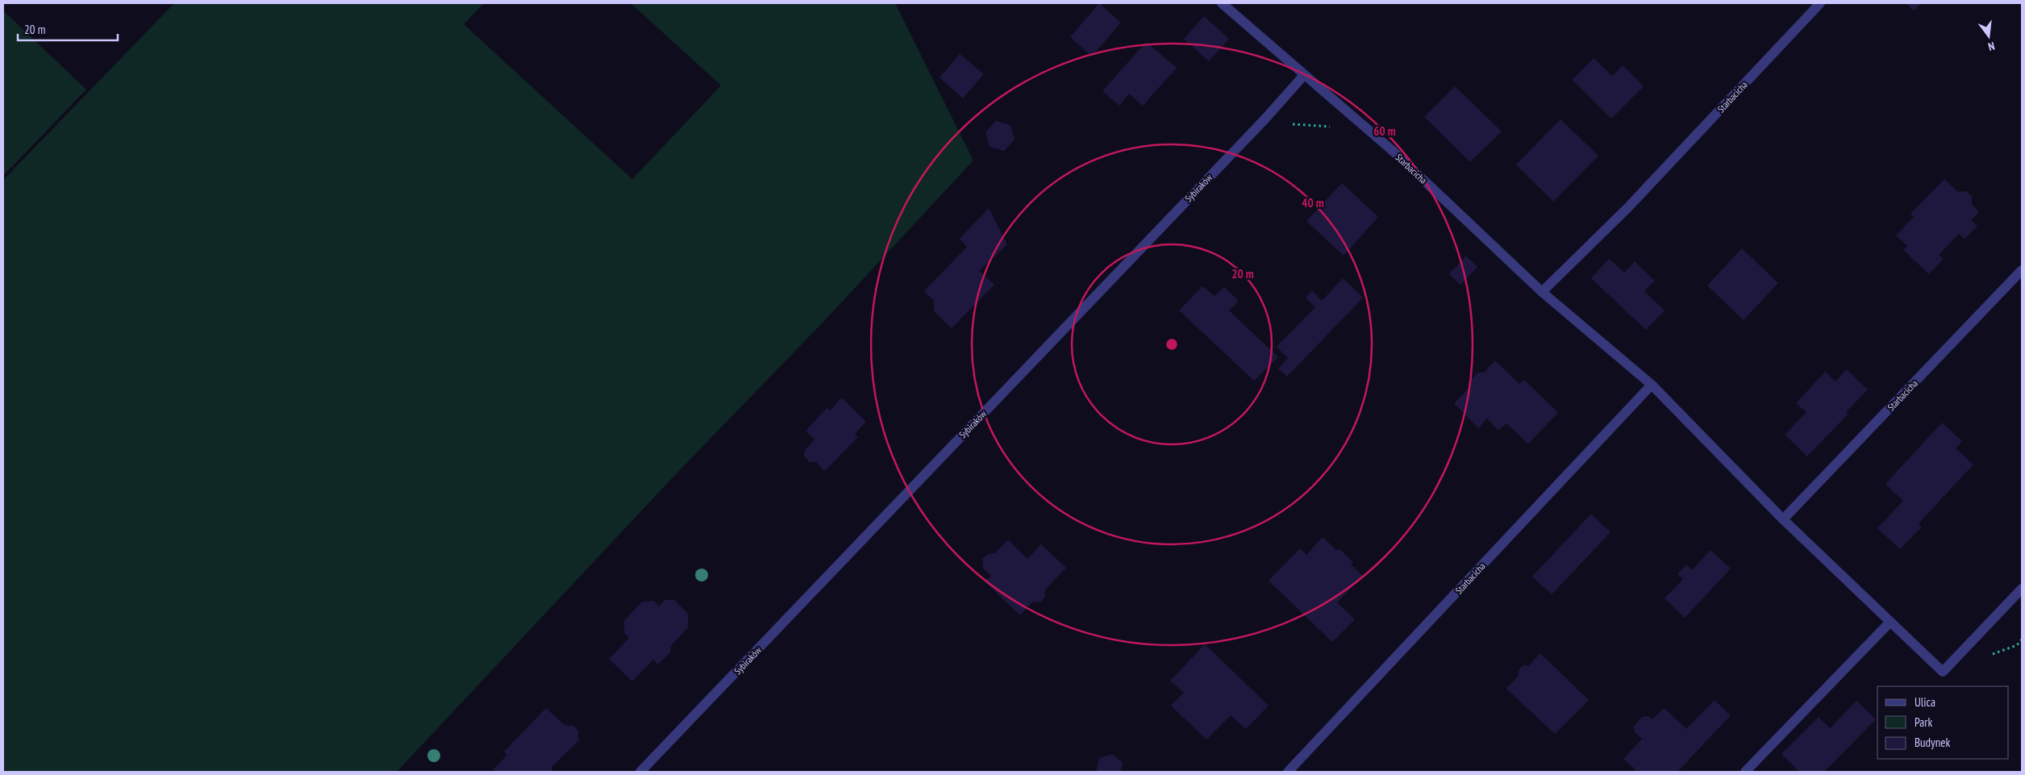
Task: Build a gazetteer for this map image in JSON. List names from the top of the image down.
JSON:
{
  "streets": {
    "street": ["Starbacicha", "Sybiraków"]
  },
  "crossings": [
    ["Starbacicha", "Sybiraków"]
  ],
  "legend": ["Ulica", "Park", "Budynek"],
  "scale_bar": "20 m",
  "north": "bottom",
  "rings": ["60 m", "40 m", "20 m"]
}
